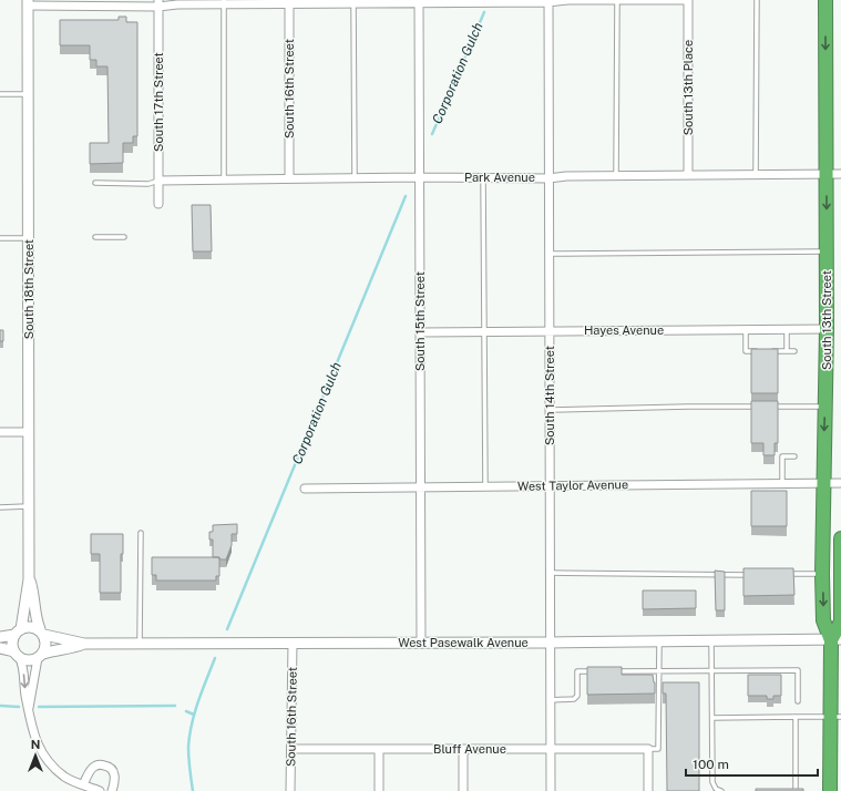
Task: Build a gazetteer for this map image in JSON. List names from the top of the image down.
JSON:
{
  "streets": {
    "highway": ["South 13th Street"],
    "street": [
      "South 13th Place",
      "South 16th Street",
      "South 17th Street",
      "Park Avenue",
      "South 18th Street",
      "South 15th Street",
      "Hayes Avenue",
      "South 14th Street",
      "West Taylor Avenue",
      "West Pasewalk Avenue",
      "Bluff Avenue"
    ]
  },
  "crossings": [
    ["South 13th Place", "Park Avenue"],
    ["South 16th Street", "Park Avenue"],
    ["South 16th Street", "West Pasewalk Avenue"],
    ["South 16th Street", "Bluff Avenue"],
    ["South 17th Street", "Park Avenue"],
    ["Park Avenue", "South 13th Street"],
    ["Park Avenue", "South 15th Street"],
    ["Park Avenue", "South 14th Street"],
    ["South 18th Street", "West Pasewalk Avenue"],
    ["South 13th Street", "Hayes Avenue"],
    ["South 13th Street", "West Taylor Avenue"],
    ["South 13th Street", "West Pasewalk Avenue"],
    ["South 15th Street", "Hayes Avenue"],
    ["South 15th Street", "West Taylor Avenue"],
    ["South 15th Street", "West Pasewalk Avenue"],
    ["Hayes Avenue", "South 14th Street"],
    ["South 14th Street", "West Taylor Avenue"],
    ["South 14th Street", "West Pasewalk Avenue"],
    ["South 14th Street", "Bluff Avenue"]
  ],
  "one_way": ["South 13th Street"],
  "water": ["Corporation Gulch"],
  "scale_bar": "100 m",
  "north": "top"
}
